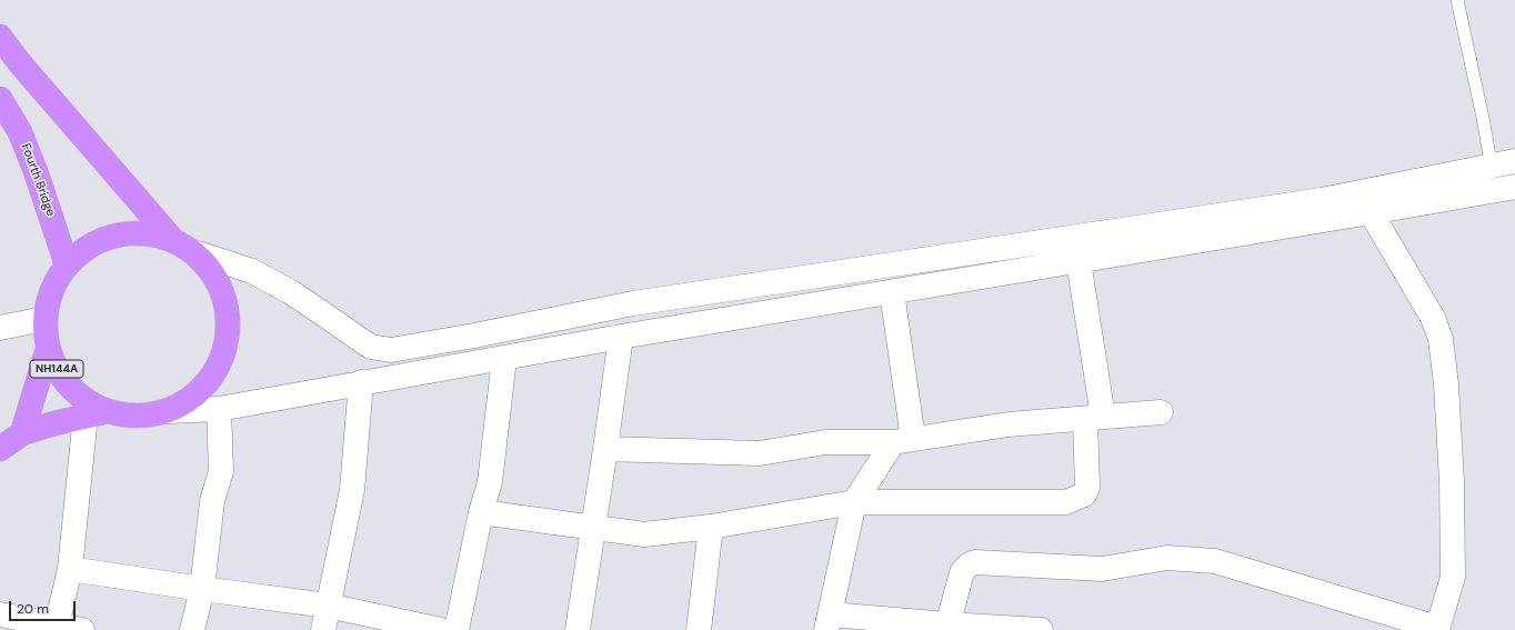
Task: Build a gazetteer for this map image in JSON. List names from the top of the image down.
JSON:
{
  "streets": {
    "highway": ["Fourth Bridge", "NH144A"]
  },
  "crossings": [
    ["Fourth Bridge", "NH144A"]
  ],
  "scale_bar": "20 m"
}
